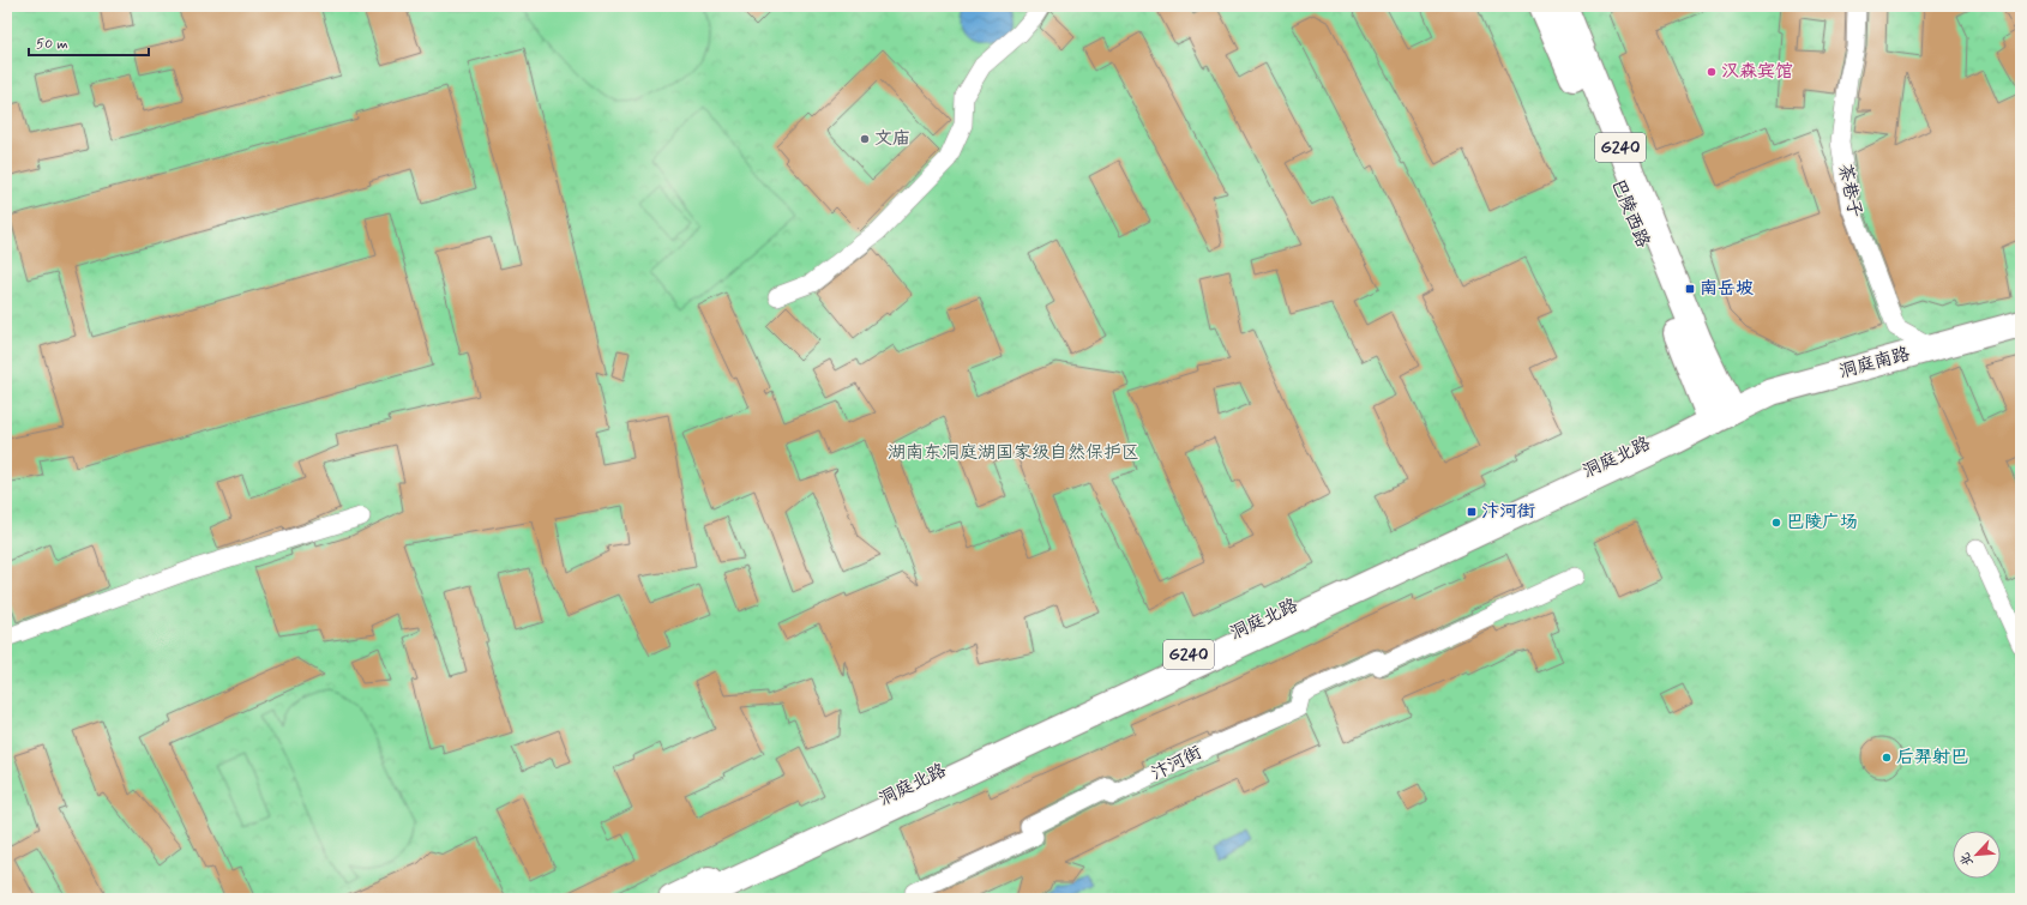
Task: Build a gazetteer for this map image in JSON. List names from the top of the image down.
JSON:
{
  "streets": {
    "main road": [
      "G240",
      "巴陵西路",
      "洞庭南路",
      "洞庭北路"
    ],
    "street": ["茶巷子", "汴河街"]
  },
  "crossings": [
    ["茶巷子", "洞庭南路"],
    ["巴陵西路", "洞庭南路"],
    ["巴陵西路", "洞庭北路"],
    ["洞庭南路", "洞庭北路"]
  ],
  "parks": ["湖南东洞庭湖国家级自然保护区"],
  "places": {
    "other": [
      "汉森宾馆",
      "文庙",
      "巴陵广场",
      "后羿射巴"
    ],
    "transit": ["南岳坡", "汴河街"]
  },
  "scale_bar": "50 m",
  "north": "bottom left"
}
